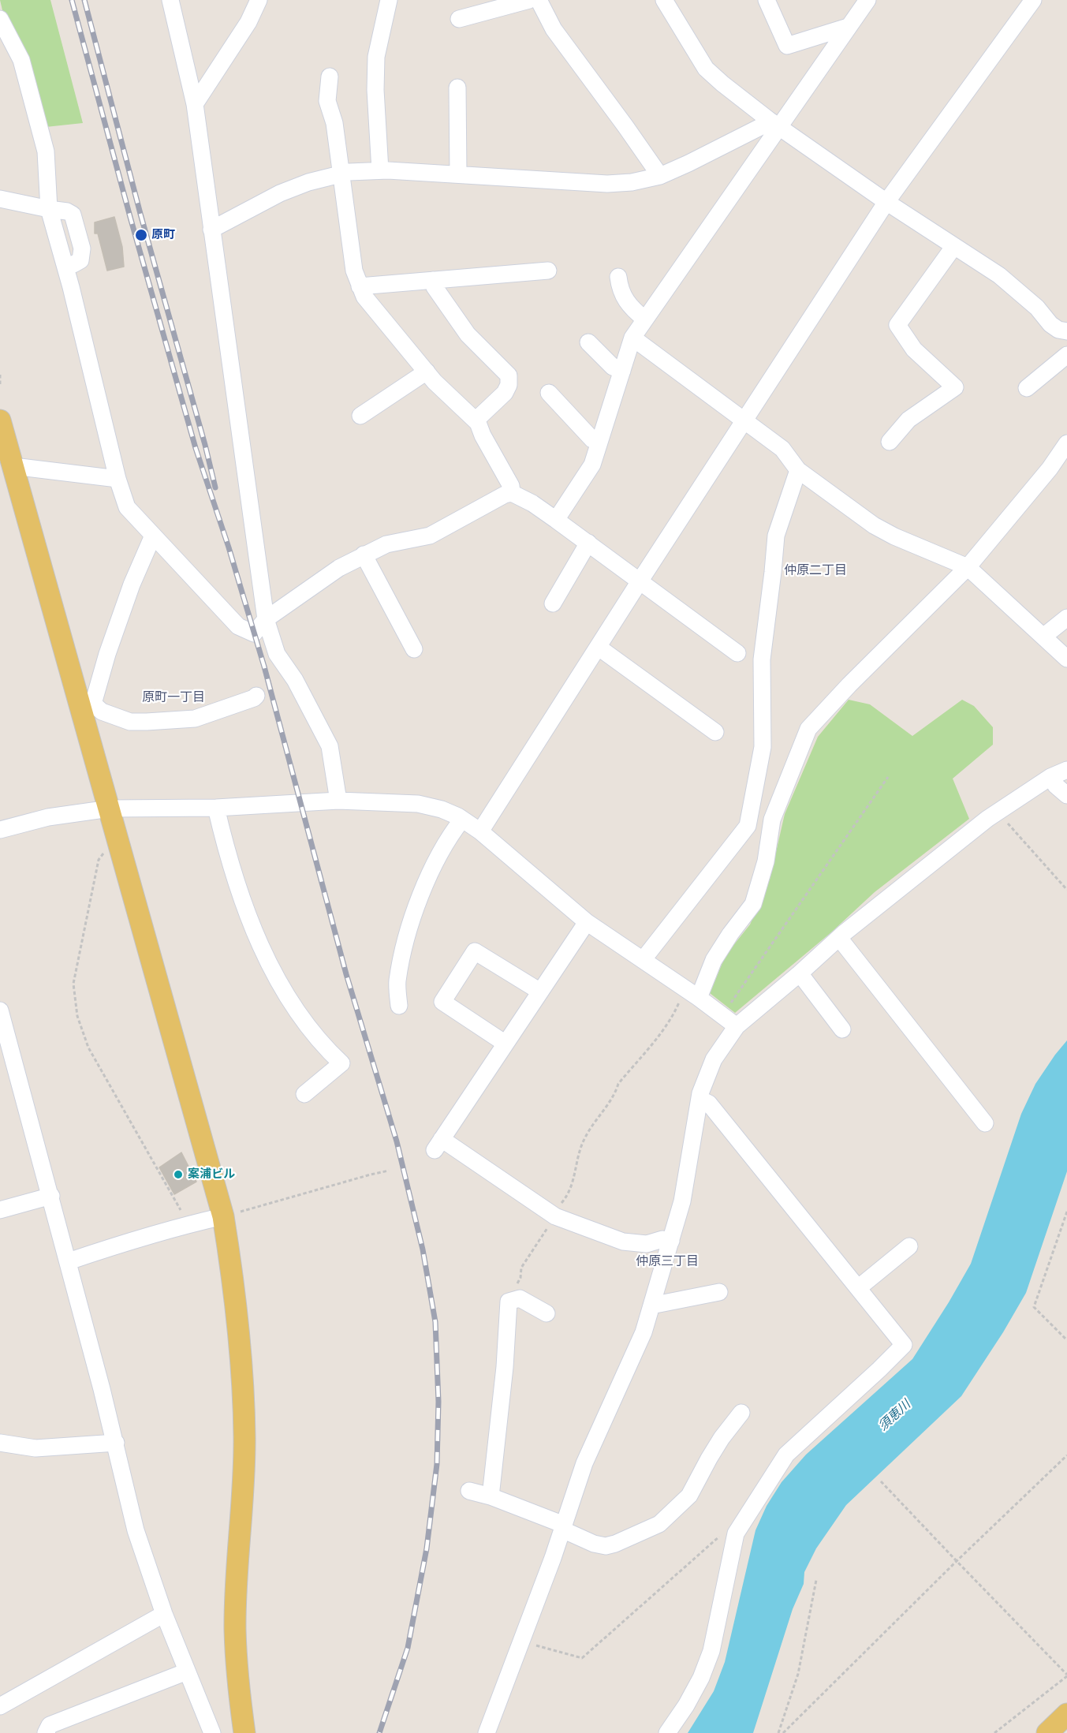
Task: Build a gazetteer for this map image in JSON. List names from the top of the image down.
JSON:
{
  "districts": ["仲原二丁目", "原町一丁目", "仲原三丁目"],
  "water": ["須恵川"],
  "places": ["原町", "案浦ビル"]
}
